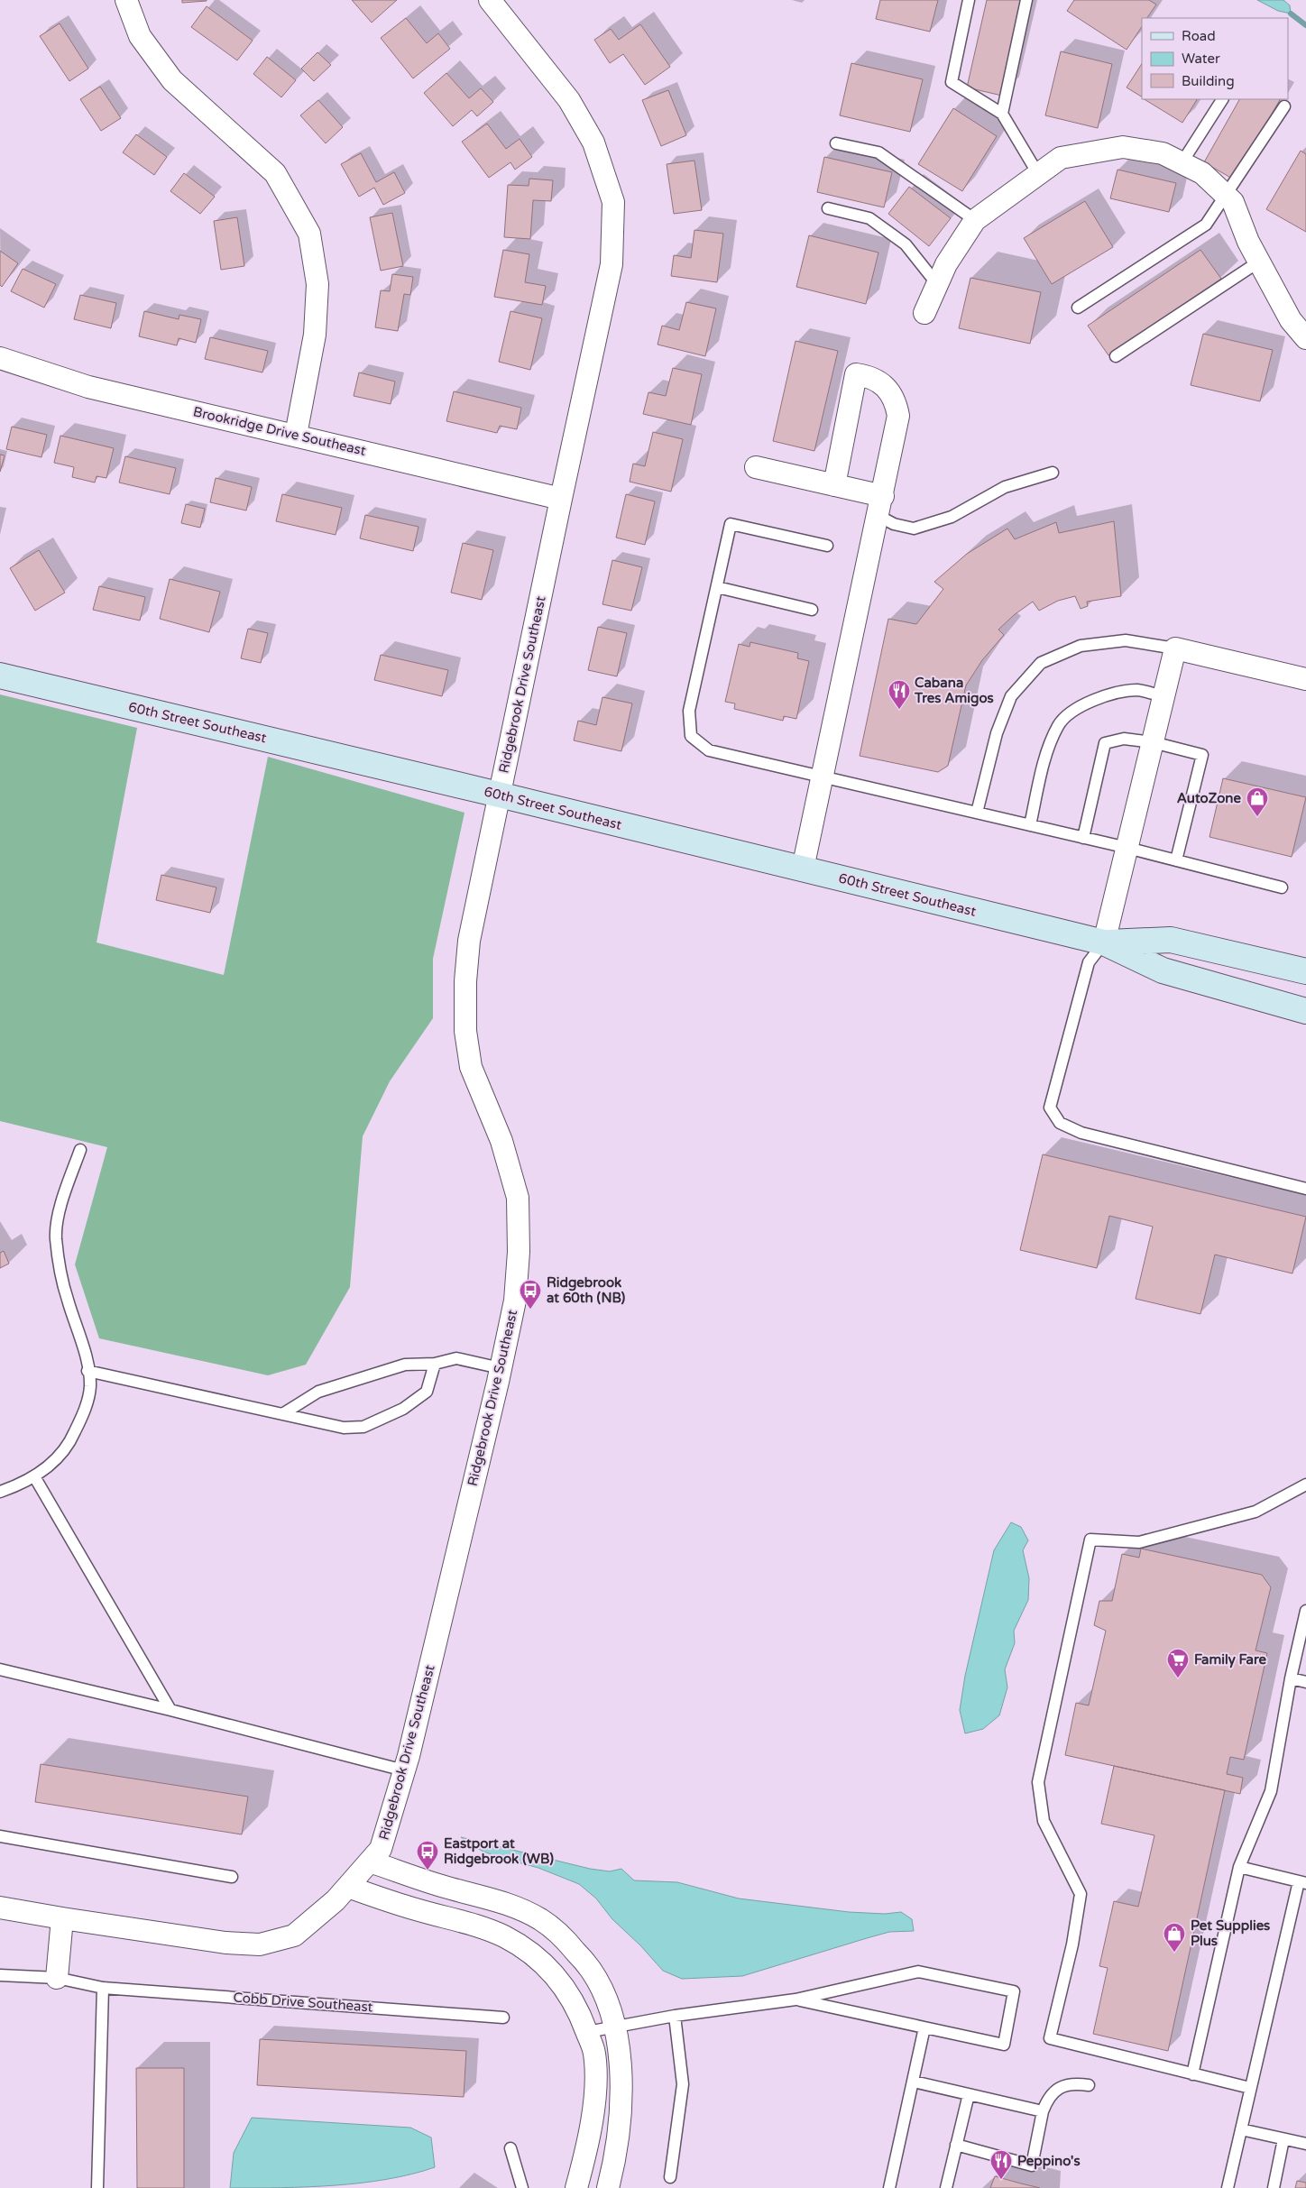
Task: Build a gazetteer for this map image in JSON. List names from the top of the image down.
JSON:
{
  "streets": {
    "main road": ["60th Street Southeast"],
    "street": ["Brookridge Drive Southeast", "Ridgebrook Drive Southeast"],
    "lane": ["Cobb Drive Southeast"]
  },
  "crossings": [
    ["Brookridge Drive Southeast", "Ridgebrook Drive Southeast"],
    ["Ridgebrook Drive Southeast", "60th Street Southeast"]
  ],
  "places": {
    "restaurant": ["Cabana Tres Amigos", "Peppino's"],
    "shop": ["AutoZone", "Pet Supplies Plus"],
    "bus stop": ["Ridgebrook at 60th (NB)", "Eastport at Ridgebrook (WB)"],
    "supermarket": ["Family Fare"]
  },
  "legend": ["Road", "Water", "Building"]
}
